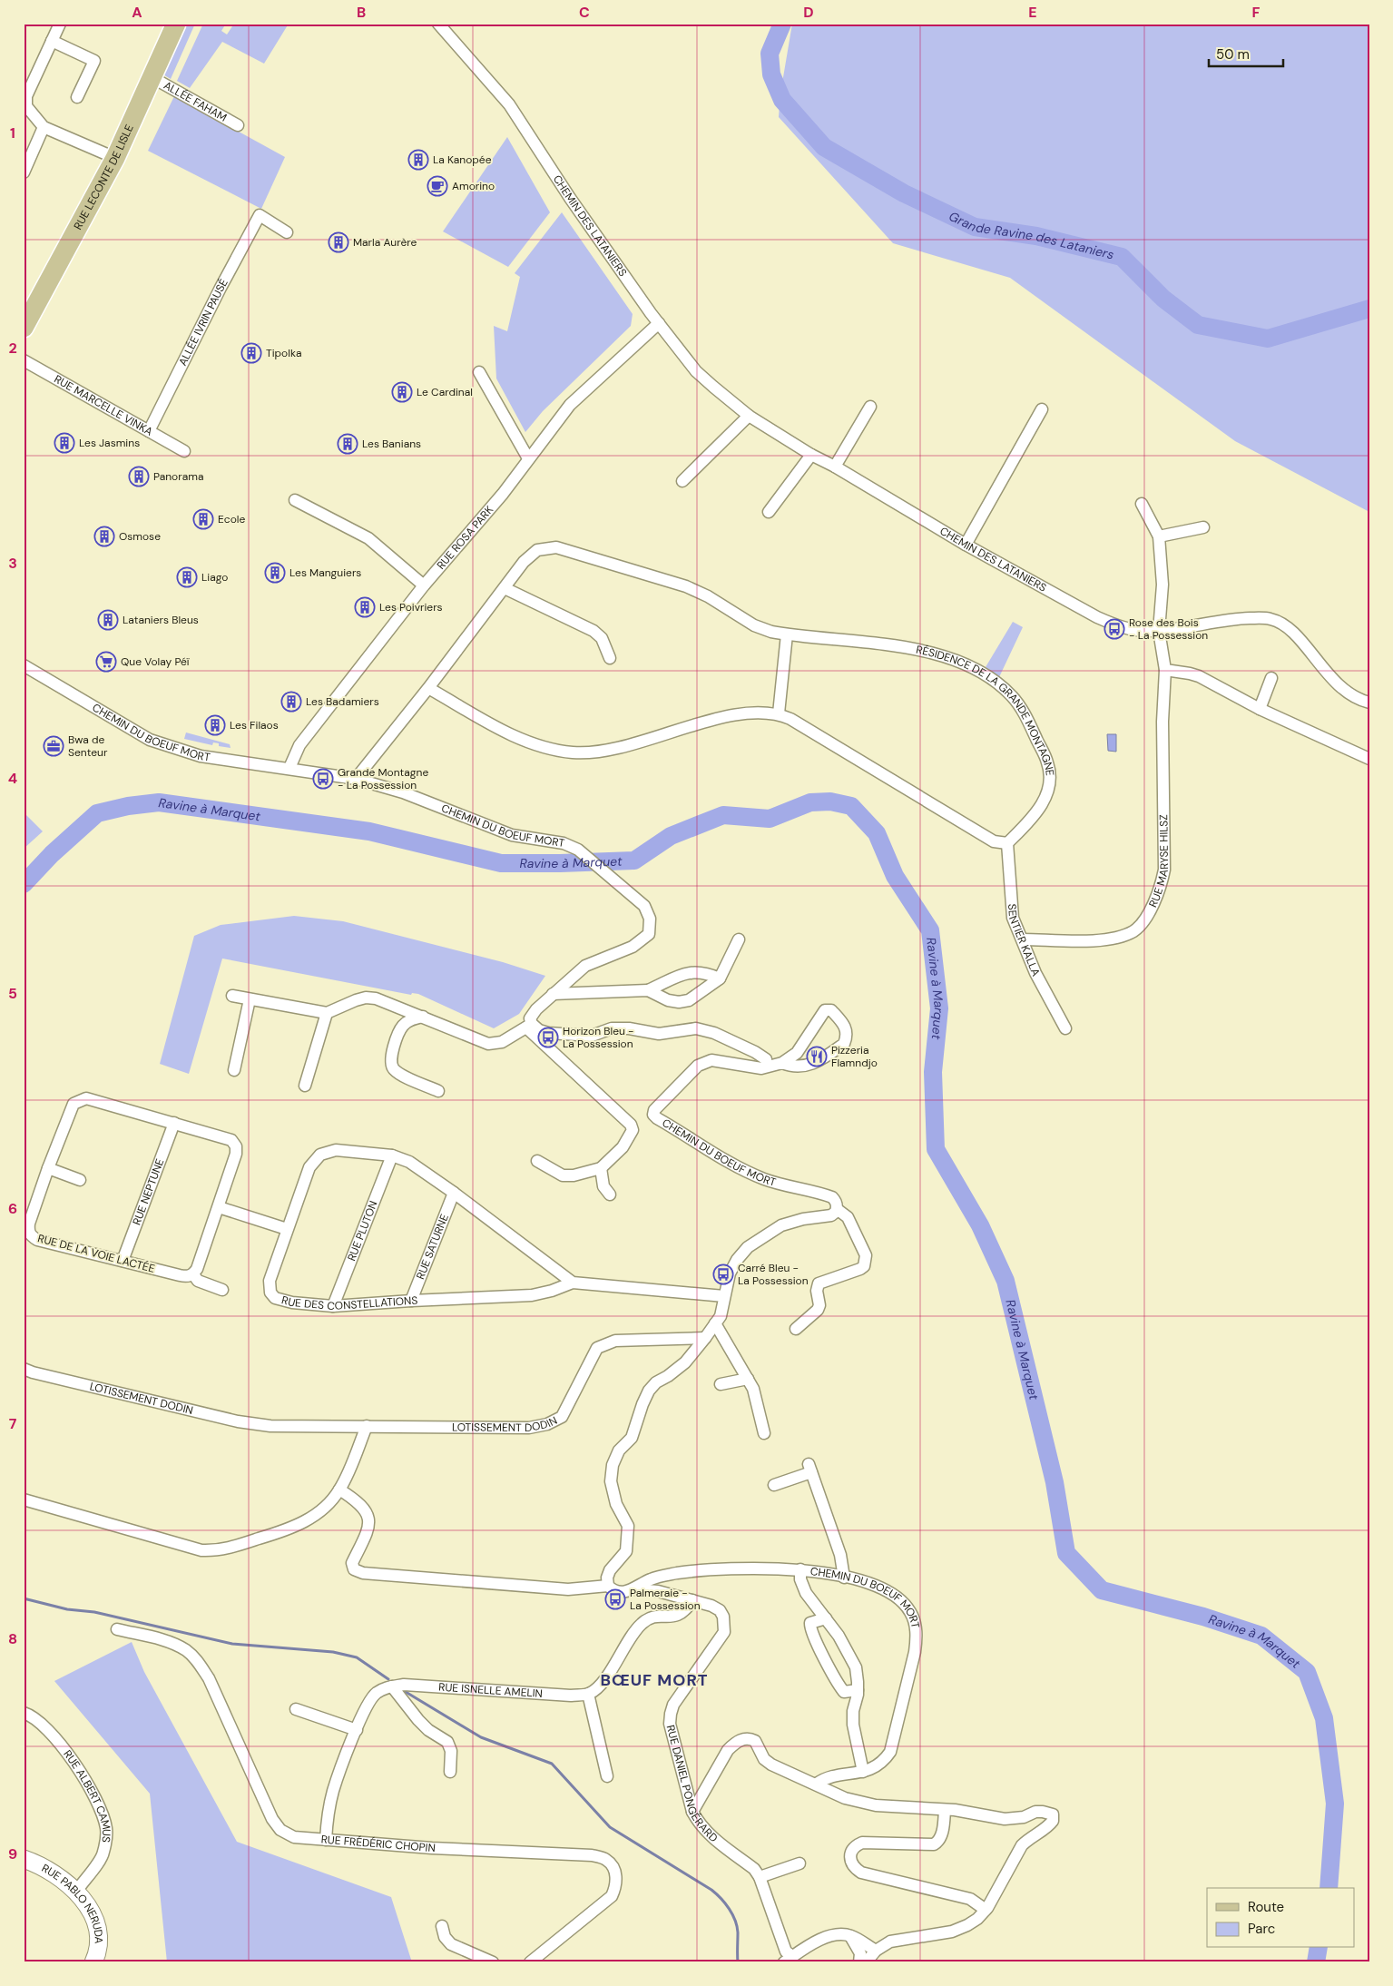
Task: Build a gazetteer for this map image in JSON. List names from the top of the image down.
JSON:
{
  "streets": {
    "main road": ["RUE LECONTE DE LISLE", "RUE PABLO NERUDA"],
    "street": [
      "ALLÉE FAHAM",
      "CHEMIN DES LATANIERS",
      "ALLÉE IVRIN PAUSÉ",
      "RUE MARCELLE VINKA",
      "RUE ROSA PARK",
      "RÉSIDENCE DE LA GRANDE MONTAGNE",
      "CHEMIN DU BOEUF MORT",
      "RUE MARYSE HILSZ",
      "SENTIER KALLA",
      "RUE NEPTUNE",
      "RUE PLUTON",
      "RUE SATURNE",
      "RUE DE LA VOIE LACTÉE",
      "RUE DES CONSTELLATIONS",
      "LOTISSEMENT DODIN",
      "RUE ISNELLE AMELIN",
      "RUE DANIEL PONGÉRARD",
      "RUE ALBERT CAMUS",
      "RUE FRÉDÉRIC CHOPIN"
    ]
  },
  "crossings": [
    ["ALLÉE FAHAM", "RUE LECONTE DE LISLE"],
    ["CHEMIN DES LATANIERS", "RUE ROSA PARK"],
    ["CHEMIN DES LATANIERS", "RUE MARYSE HILSZ"],
    ["ALLÉE IVRIN PAUSÉ", "RUE MARCELLE VINKA"],
    ["RUE ROSA PARK", "CHEMIN DU BOEUF MORT"],
    ["RÉSIDENCE DE LA GRANDE MONTAGNE", "CHEMIN DU BOEUF MORT"],
    ["RÉSIDENCE DE LA GRANDE MONTAGNE", "SENTIER KALLA"],
    ["CHEMIN DU BOEUF MORT", "RUE DANIEL PONGÉRARD"],
    ["RUE MARYSE HILSZ", "SENTIER KALLA"],
    ["RUE NEPTUNE", "RUE DE LA VOIE LACTÉE"],
    ["RUE PLUTON", "RUE DES CONSTELLATIONS"],
    ["RUE SATURNE", "RUE DES CONSTELLATIONS"],
    ["RUE ISNELLE AMELIN", "RUE FRÉDÉRIC CHOPIN"],
    ["RUE ALBERT CAMUS", "RUE PABLO NERUDA"]
  ],
  "districts": ["BŒUF MORT"],
  "water": ["Grande Ravine des Lataniers", "Ravine à Marquet"],
  "places": {
    "building": [
      "La Kanopée",
      "Marla Aurère",
      "Tipolka",
      "Le Cardinal",
      "Les Jasmins",
      "Les Banians",
      "Panorama",
      "Ecole",
      "Osmose",
      "Les Manguiers",
      "Liago",
      "Les Poivriers",
      "Lataniers Bleus",
      "Les Badamiers",
      "Les Filaos"
    ],
    "cafe": ["Amorino"],
    "bus stop": [
      "Rose des Bois - La Possession",
      "Grande Montagne - La Possession",
      "Horizon Bleu - La Possession",
      "Carré Bleu - La Possession",
      "Palmeraie - La Possession"
    ],
    "supermarket": ["Que Volay Péï"],
    "office": ["Bwa de Senteur"],
    "restaurant": ["Pizzeria Flamndjo"]
  },
  "legend": ["Route", "Parc"],
  "scale_bar": "50 m",
  "grid": {
    "columns": [
      "A",
      "B",
      "C",
      "D",
      "E",
      "F"
    ],
    "rows": [
      "1",
      "2",
      "3",
      "4",
      "5",
      "6",
      "7",
      "8",
      "9"
    ]
  }
}
